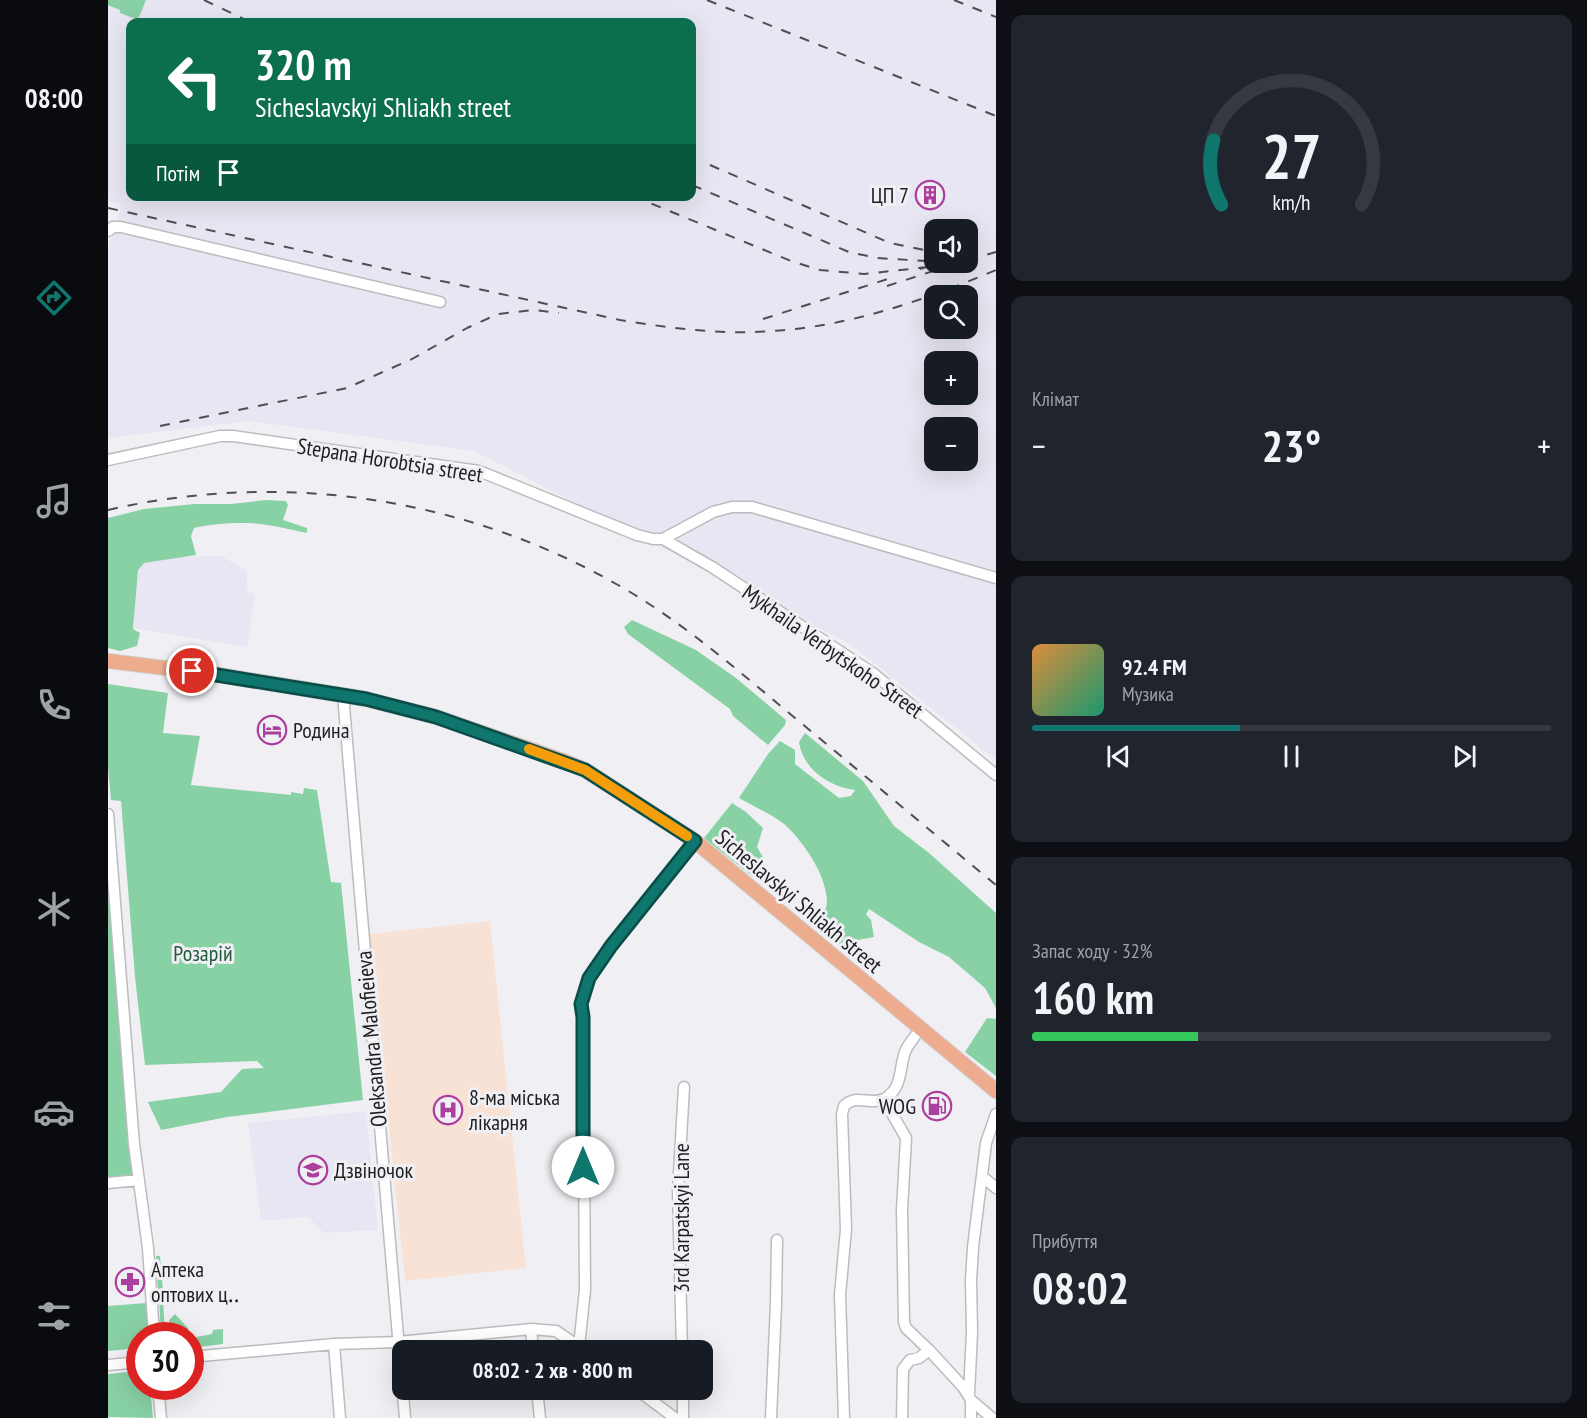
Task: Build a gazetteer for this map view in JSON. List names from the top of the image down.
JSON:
{
  "streets": {
    "main road": ["Sicheslavskyi Shliakh street"],
    "street": [
      "Stepana Horobtsia street",
      "Mykhaila Verbytskoho Street",
      "Oleksandra Malofieieva",
      "3rd Karpatskyi Lane"
    ]
  },
  "crossings": [
    ["Stepana Horobtsia street", "Mykhaila Verbytskoho Street"],
    ["Sicheslavskyi Shliakh street", "Oleksandra Malofieieva"]
  ],
  "parks": ["Розарій"],
  "places": {
    "building": ["ЦП 7"],
    "hotel": ["Родина"],
    "fuel station": ["WOG"],
    "hospital": ["8-ма міська лікарня"],
    "school or university": ["Дзвіночок"],
    "pharmacy": ["Аптека оптових ц‥"]
  },
  "page": {
    "tabs": "08:00",
    "turn": ["320 m", "Sicheslavskyi Shliakh street"],
    "then": "Потім",
    "map_buttons": ["+", "−"],
    "tile": [
      "Клімат",
      ["Запас ходу · 32%", "160 km"],
      ["Прибуття", "08:02"]
    ],
    "heat": ["−", "23°", "+"],
    "song": ["92.4 FM", "Музика"],
    "limit": "30",
    "trip": "08:02 · 2 хв · 800 m",
    "gauge": ["27", "km/h"]
  }
}
